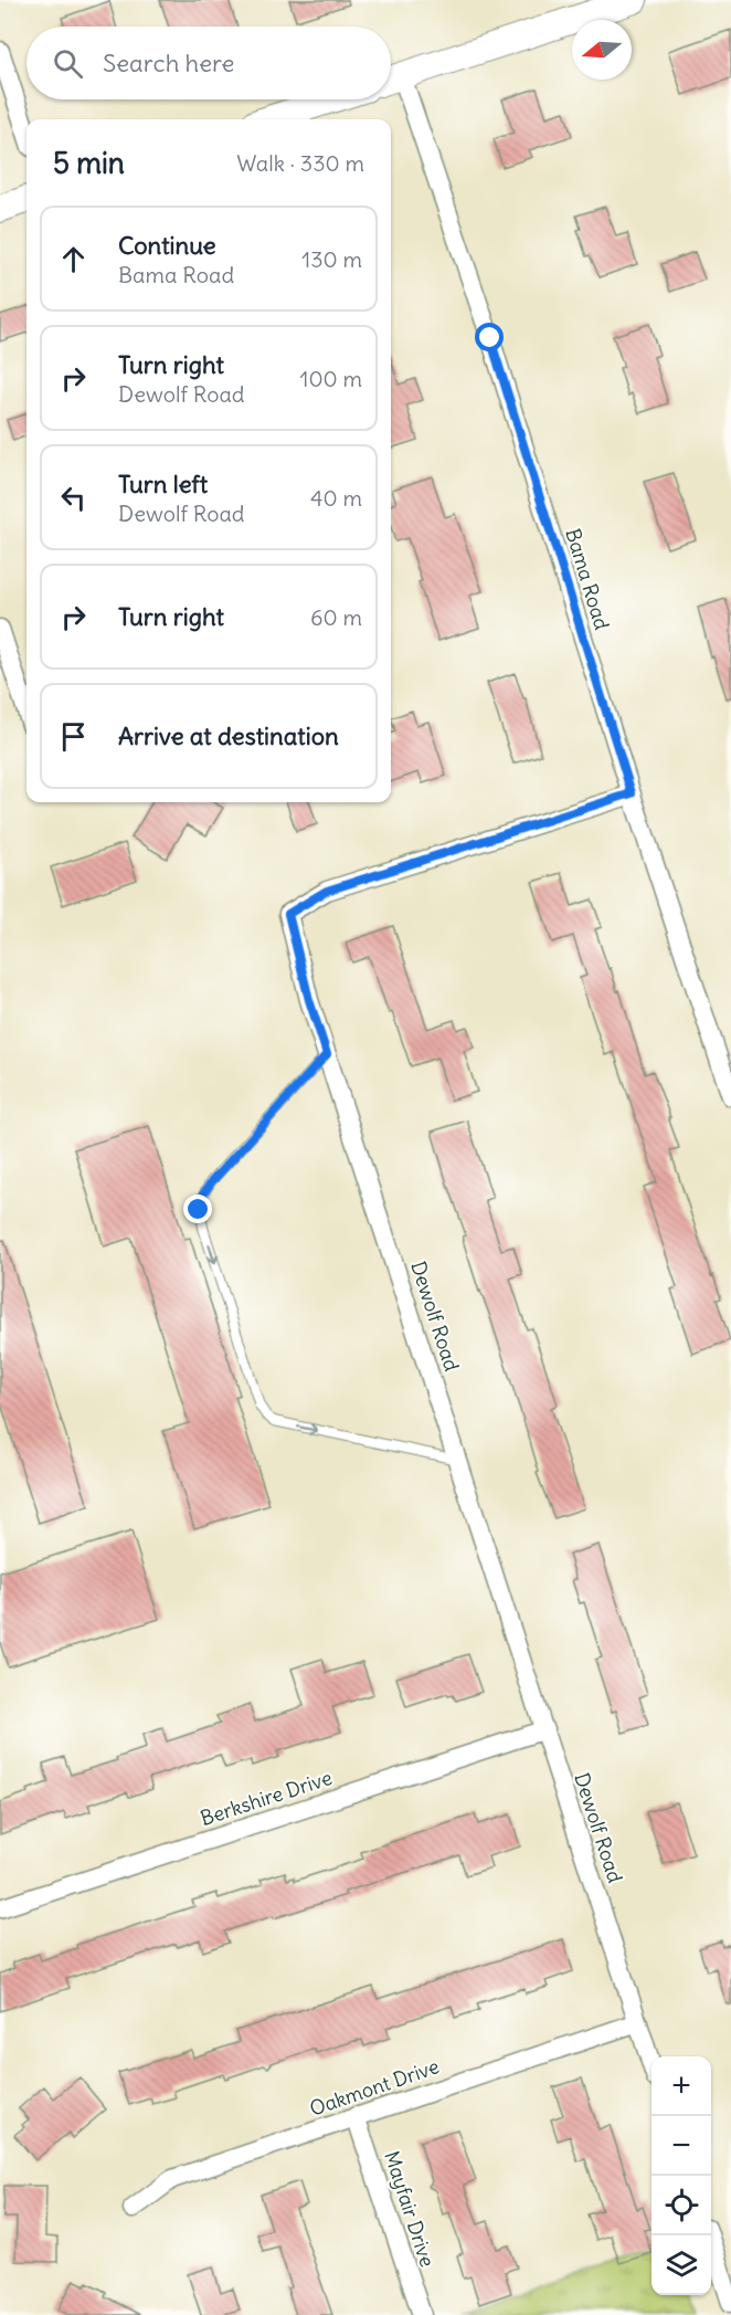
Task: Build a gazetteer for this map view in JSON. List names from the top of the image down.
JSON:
{
  "streets": {
    "street": [
      "Bama Road",
      "Dewolf Road",
      "Berkshire Drive",
      "Oakmont Drive",
      "Mayfair Drive"
    ]
  },
  "crossings": [
    ["Bama Road", "Dewolf Road"],
    ["Dewolf Road", "Berkshire Drive"],
    ["Dewolf Road", "Oakmont Drive"],
    ["Oakmont Drive", "Mayfair Drive"]
  ],
  "north": "left",
  "page": {
    "search": "Search here",
    "heading": ["5 min", "Walk · 330 m"],
    "list": [
      ["Continue", "Bama Road", "130 m"],
      ["Turn right", "Dewolf Road", "100 m"],
      ["Turn left", "Dewolf Road", "40 m"],
      ["Turn right", "60 m"],
      "Arrive at destination"
    ],
    "map_buttons": ["+", "−"]
  }
}
